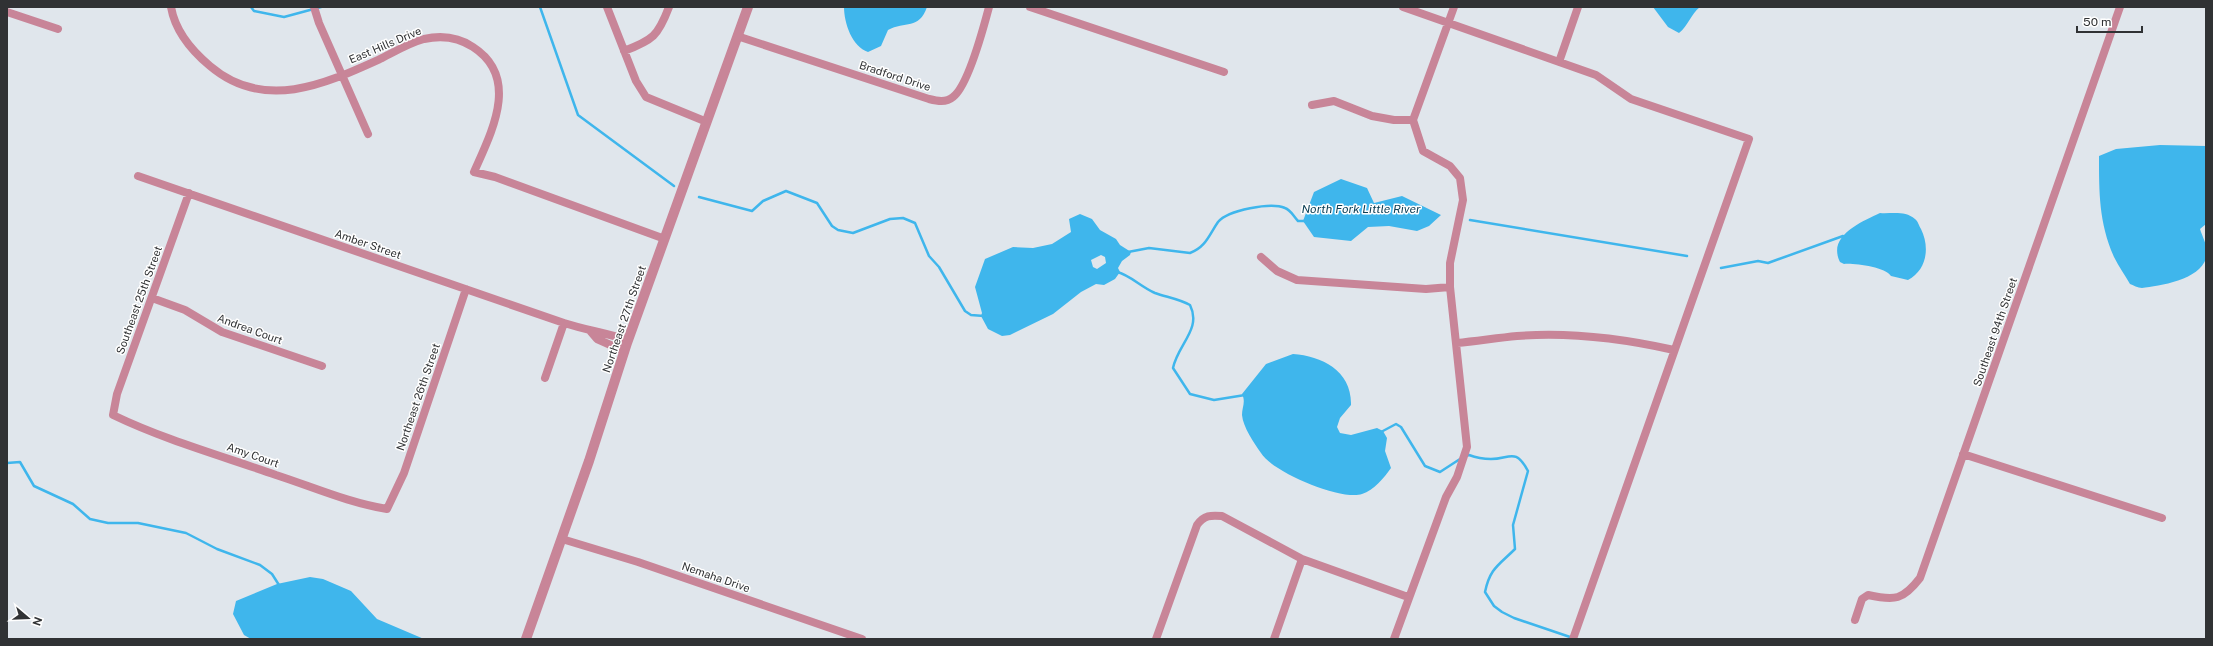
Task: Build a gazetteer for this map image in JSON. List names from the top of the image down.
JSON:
{
  "streets": {
    "street": [
      "East Hills Drive",
      "Bradford Drive",
      "Amber Street",
      "Southeast 25th Street",
      "Northeast 27th Street",
      "Andrea Court",
      "Southeast 94th Street",
      "Northeast 26th Street",
      "Amy Court",
      "Nemaha Drive"
    ]
  },
  "crossings": [
    ["East Hills Drive", "Northeast 27th Street"],
    ["Bradford Drive", "Northeast 27th Street"],
    ["Amber Street", "Southeast 25th Street"],
    ["Amber Street", "Northeast 27th Street"],
    ["Amber Street", "Northeast 26th Street"],
    ["Southeast 25th Street", "Andrea Court"],
    ["Southeast 25th Street", "Amy Court"],
    ["Northeast 27th Street", "Nemaha Drive"],
    ["Northeast 26th Street", "Amy Court"]
  ],
  "water": ["North Fork Little River"],
  "scale_bar": "50 m",
  "north": "right"
}
